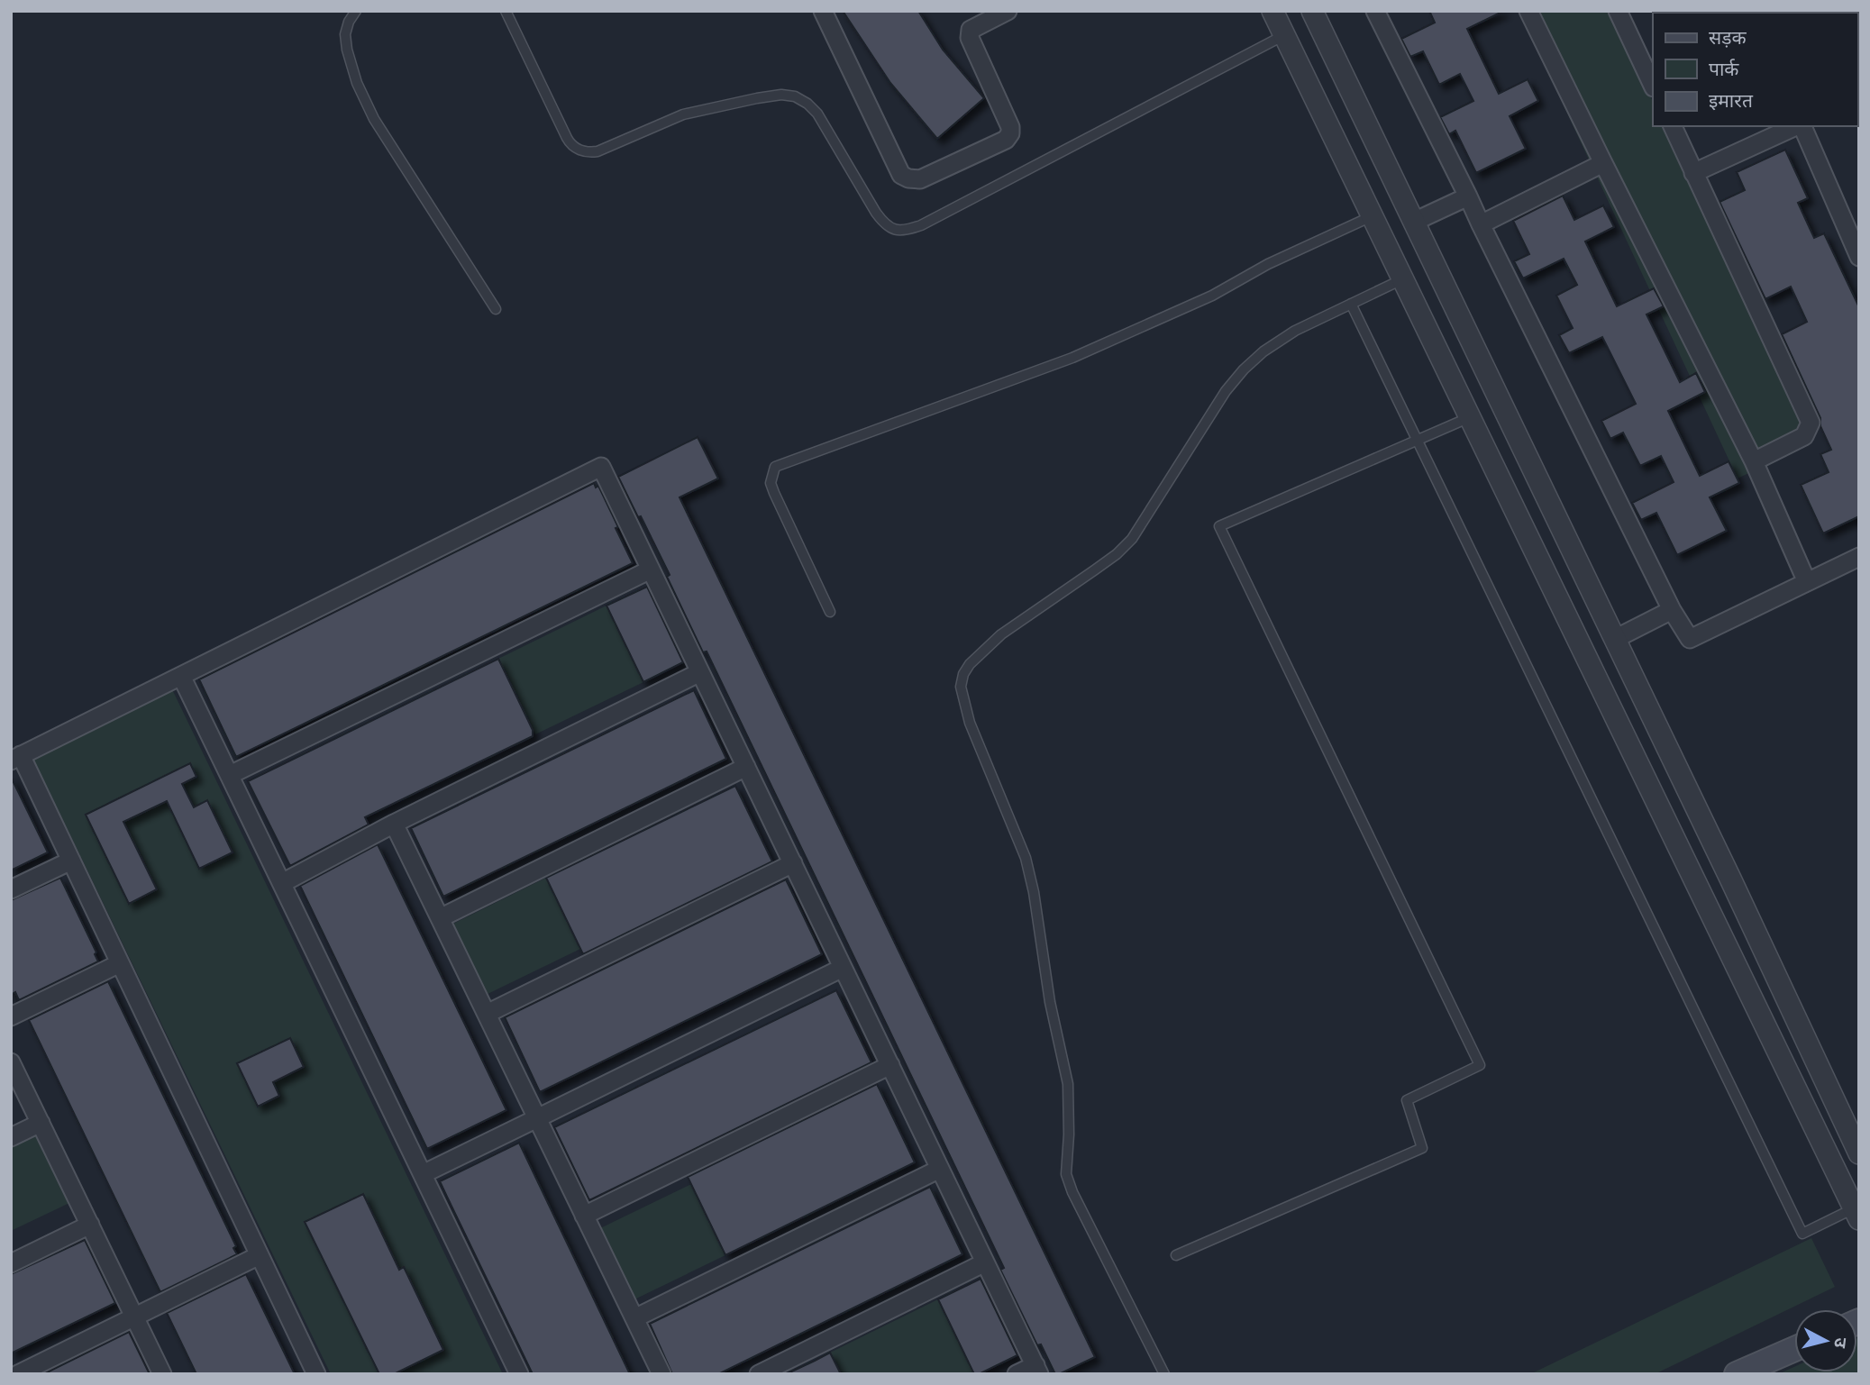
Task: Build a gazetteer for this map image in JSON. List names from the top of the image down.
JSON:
{
  "legend": ["सड़क", "पार्क", "इमारत"],
  "north": "right"
}
